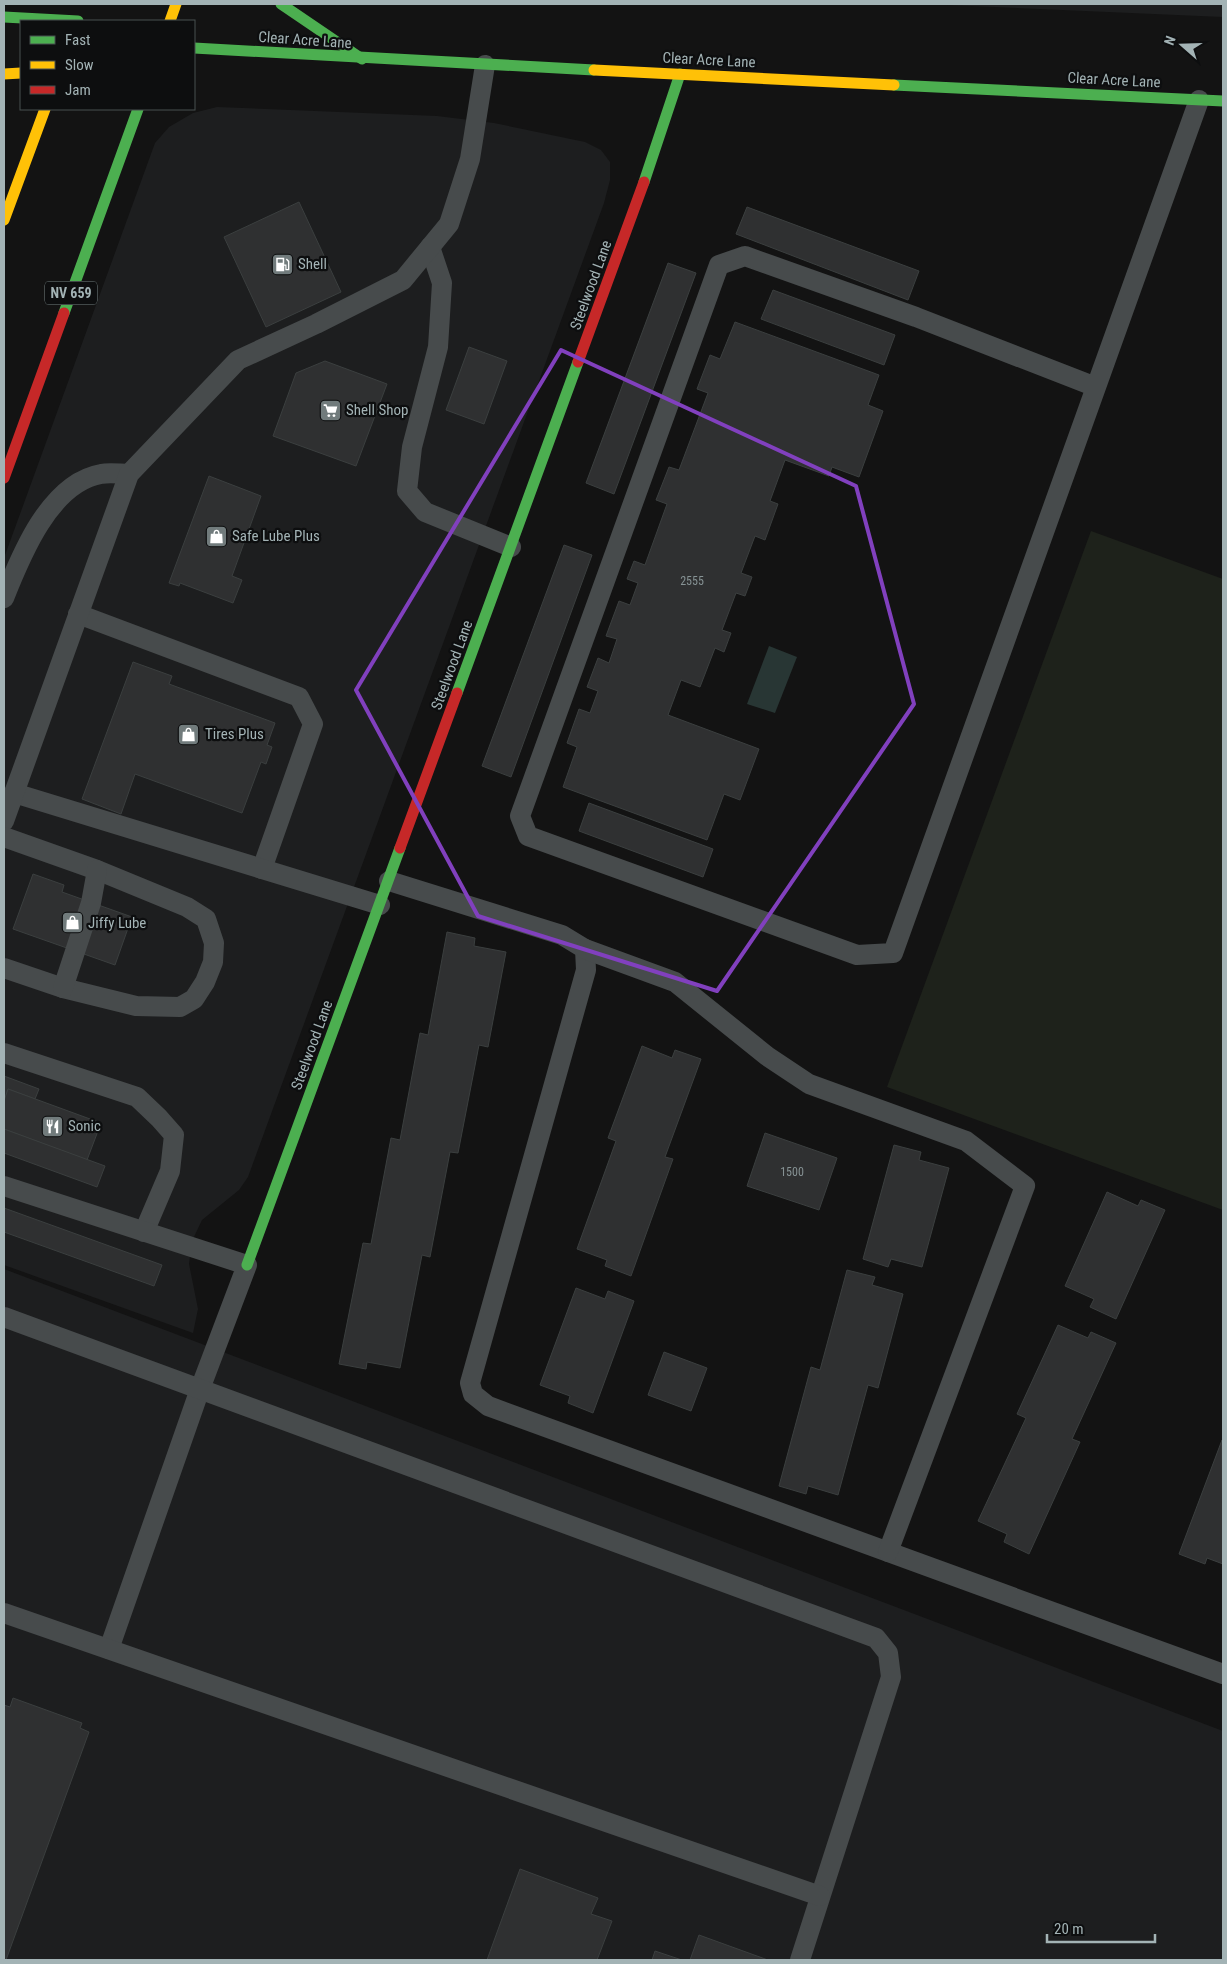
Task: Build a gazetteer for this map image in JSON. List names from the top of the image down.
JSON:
{
  "streets": {
    "street": ["Clear Acre Lane", "Steelwood Lane", "NV 659"]
  },
  "crossings": [
    ["Clear Acre Lane", "Steelwood Lane"]
  ],
  "places": {
    "fuel station": ["Shell"],
    "supermarket": ["Shell Shop"],
    "shop": ["Safe Lube Plus", "Tires Plus", "Jiffy Lube"],
    "restaurant": ["Sonic"]
  },
  "house_numbers": ["2555", "1500"],
  "legend": ["Fast", "Slow", "Jam"],
  "scale_bar": "20 m",
  "north": "left"
}
